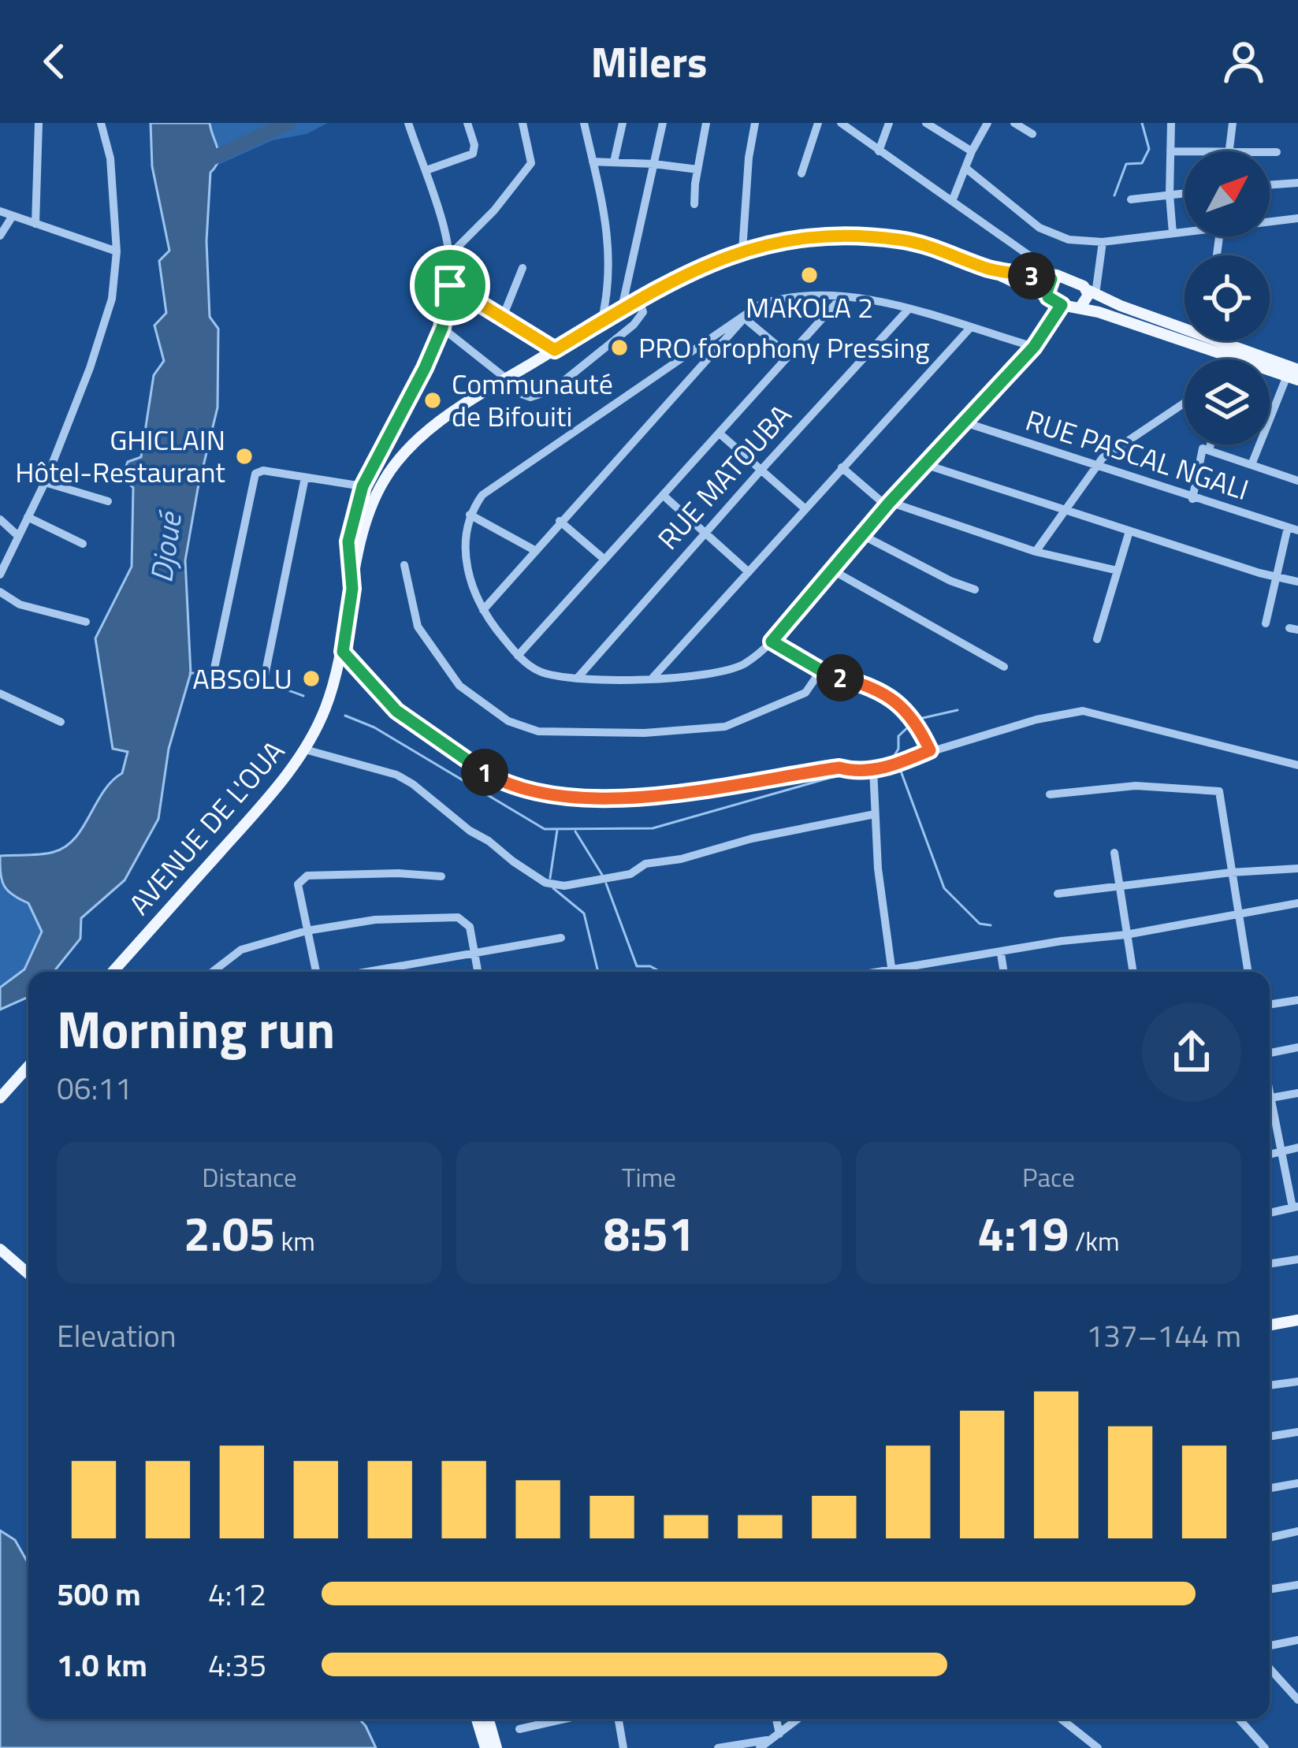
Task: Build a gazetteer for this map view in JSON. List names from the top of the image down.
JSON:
{
  "streets": {
    "main road": ["AVENUE DE L'OUA"],
    "street": ["RUE PASCAL NGALI", "RUE MATOUBA"]
  },
  "water": ["Djoué"],
  "places": [
    "MAKOLA 2",
    "PRO forophony Pressing",
    "Communauté de Bifouiti",
    "GHICLAIN Hôtel-Restaurant",
    "ABSOLU"
  ],
  "north": "top right",
  "page": {
    "header": "Milers",
    "pins": ["3", "2", "1"],
    "heading": ["Morning run", "06:11"],
    "stats": [
      ["Distance", "2.05 km"],
      ["Time", "8:51"],
      ["Pace", "4:19 /km"]
    ],
    "chart": ["Elevation", "137–144 m"],
    "list": [
      {
        "name": "500 m",
        "note": "4:12"
      },
      {
        "name": "1.0 km",
        "note": "4:35"
      }
    ]
  }
}
